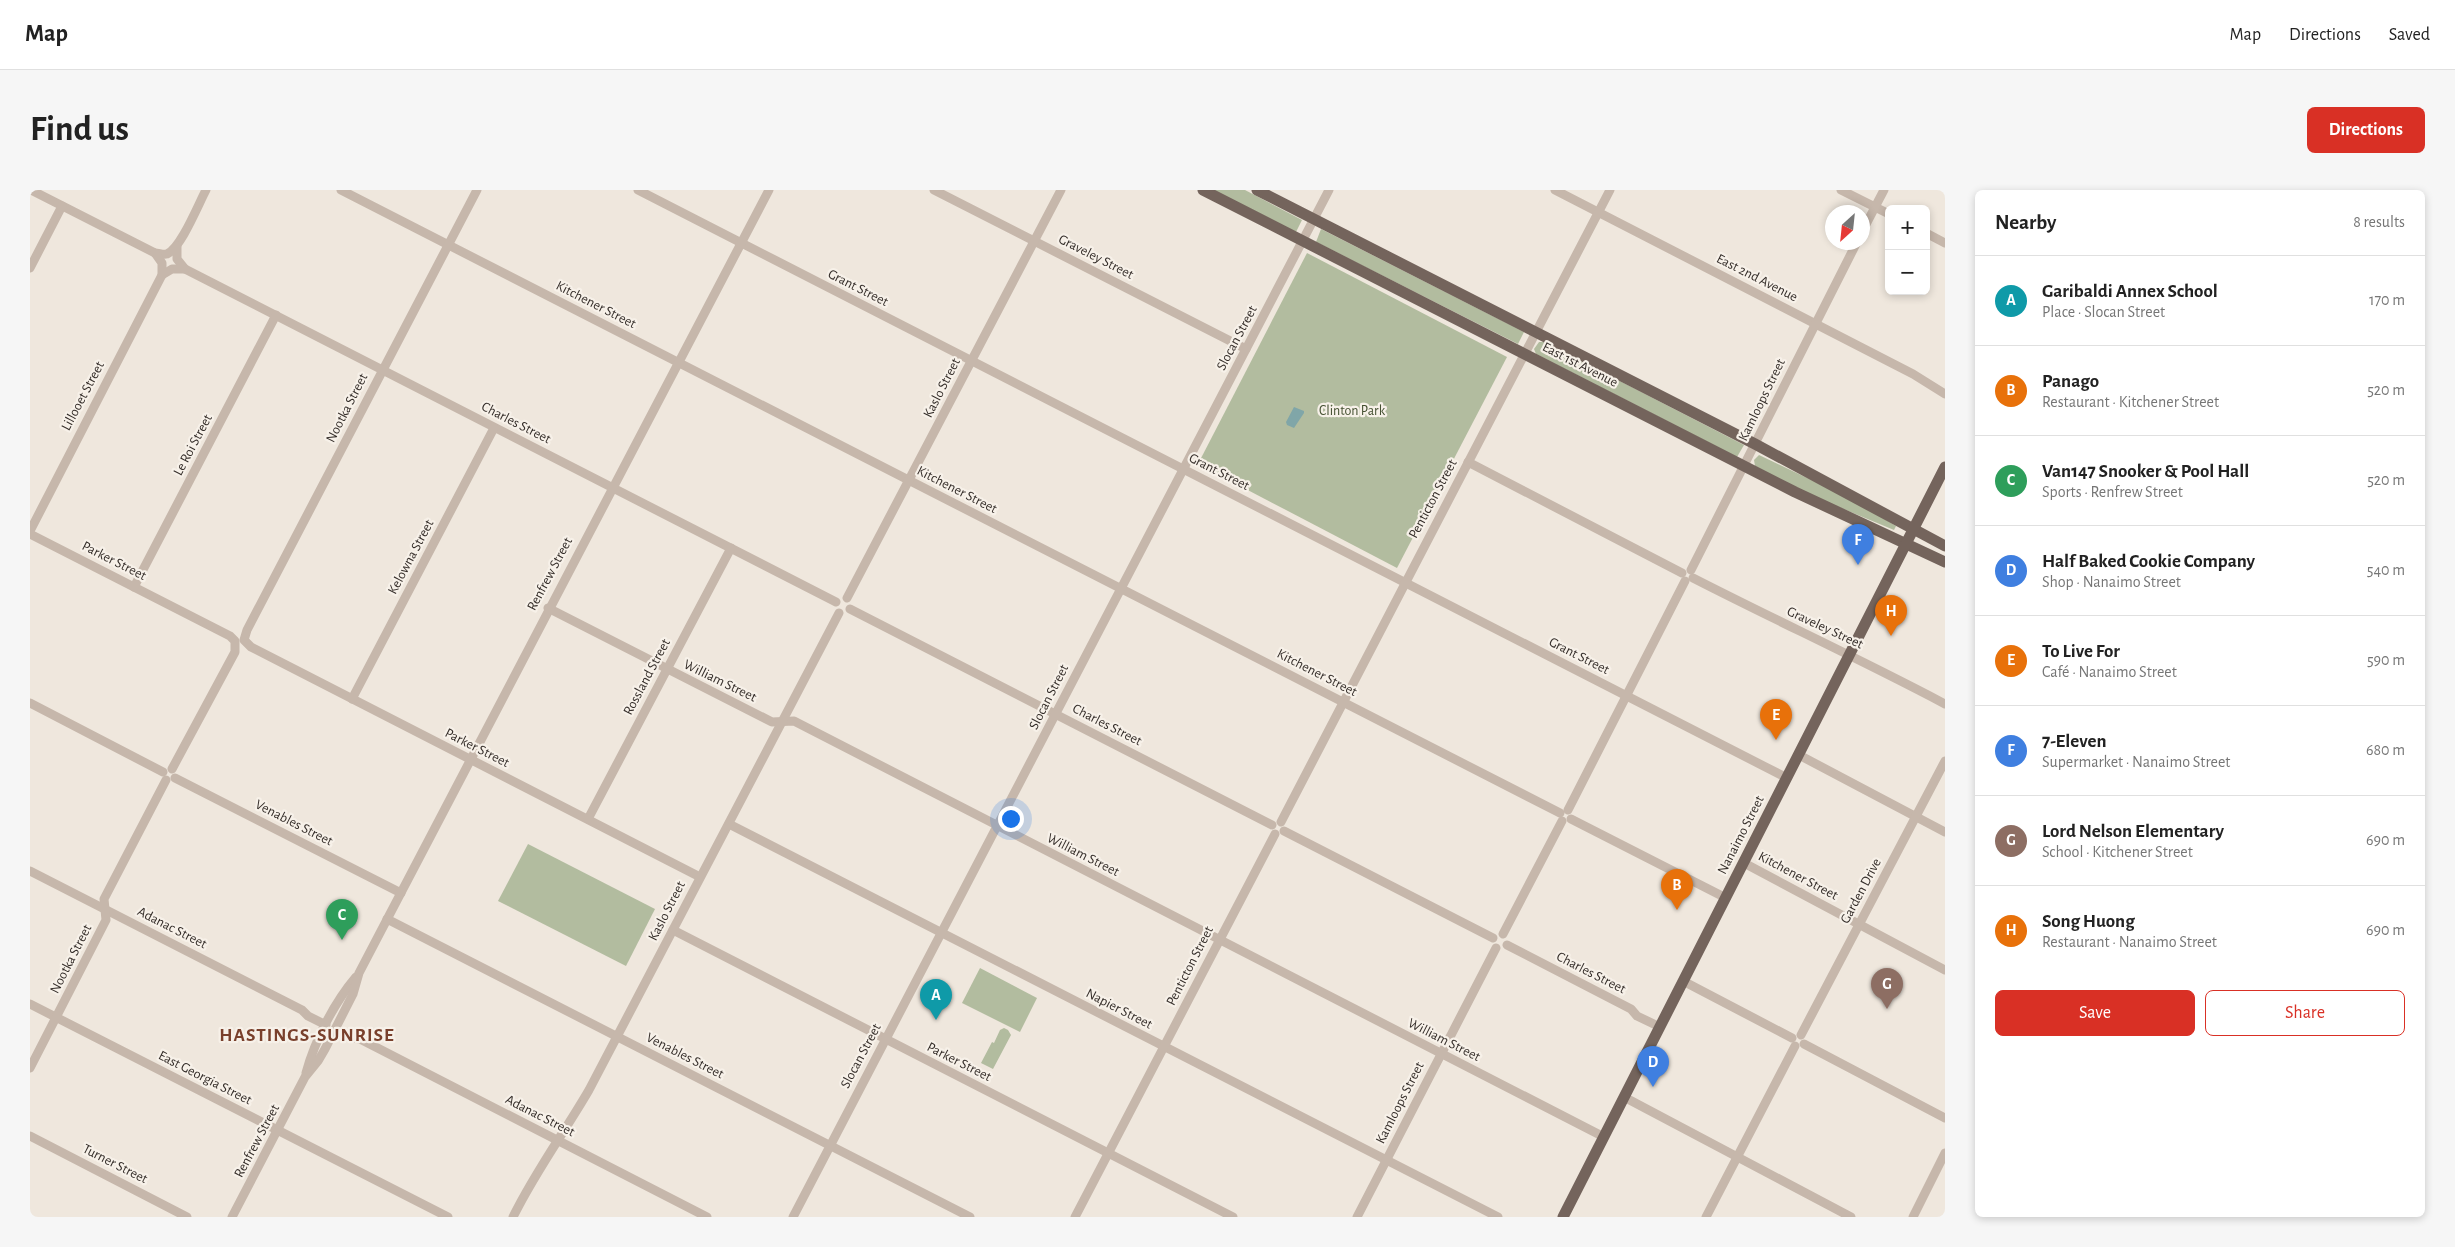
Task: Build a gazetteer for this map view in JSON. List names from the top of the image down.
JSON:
{
  "streets": {
    "main road": ["East 1st Avenue", "Nanaimo Street"],
    "street": [
      "Graveley Street",
      "East 2nd Avenue",
      "Grant Street",
      "Kitchener Street",
      "Slocan Street",
      "Kaslo Street",
      "Lillooet Street",
      "Kamloops Street",
      "Nootka Street",
      "Charles Street",
      "Le Roi Street",
      "Penticton Street",
      "Kelowna Street",
      "Parker Street",
      "Renfrew Street",
      "Rossland Street",
      "William Street",
      "Venables Street",
      "Garden Drive",
      "Adanac Street",
      "Napier Street",
      "East Georgia Street",
      "Turner Street"
    ]
  },
  "crossings": [
    ["Graveley Street", "Slocan Street"],
    ["Graveley Street", "Kaslo Street"],
    ["Graveley Street", "Kamloops Street"],
    ["Graveley Street", "Penticton Street"],
    ["Graveley Street", "Nanaimo Street"],
    ["East 2nd Avenue", "Kamloops Street"],
    ["East 2nd Avenue", "Penticton Street"],
    ["Grant Street", "Slocan Street"],
    ["Grant Street", "Kaslo Street"],
    ["Grant Street", "Kamloops Street"],
    ["Grant Street", "Penticton Street"],
    ["Grant Street", "Renfrew Street"],
    ["Grant Street", "Nanaimo Street"],
    ["Kitchener Street", "Slocan Street"],
    ["Kitchener Street", "Kaslo Street"],
    ["Kitchener Street", "Kamloops Street"],
    ["Kitchener Street", "Nootka Street"],
    ["Kitchener Street", "Penticton Street"],
    ["Kitchener Street", "Renfrew Street"],
    ["Kitchener Street", "Nanaimo Street"],
    ["Kitchener Street", "Garden Drive"],
    ["Slocan Street", "East 1st Avenue"],
    ["Slocan Street", "Charles Street"],
    ["Slocan Street", "Parker Street"],
    ["Slocan Street", "William Street"],
    ["Slocan Street", "Venables Street"],
    ["Slocan Street", "Napier Street"],
    ["East 1st Avenue", "Kamloops Street"],
    ["East 1st Avenue", "Penticton Street"],
    ["East 1st Avenue", "Nanaimo Street"],
    ["Kaslo Street", "Charles Street"],
    ["Kaslo Street", "Parker Street"],
    ["Kaslo Street", "William Street"],
    ["Kaslo Street", "Venables Street"],
    ["Kaslo Street", "Adanac Street"],
    ["Kaslo Street", "Napier Street"],
    ["Lillooet Street", "Charles Street"],
    ["Lillooet Street", "Parker Street"],
    ["Kamloops Street", "Charles Street"],
    ["Kamloops Street", "William Street"],
    ["Kamloops Street", "Napier Street"],
    ["Nootka Street", "Charles Street"],
    ["Nootka Street", "Parker Street"],
    ["Nootka Street", "Venables Street"],
    ["Nootka Street", "Adanac Street"],
    ["Nootka Street", "East Georgia Street"],
    ["Charles Street", "Le Roi Street"],
    ["Charles Street", "Penticton Street"],
    ["Charles Street", "Kelowna Street"],
    ["Charles Street", "Renfrew Street"],
    ["Charles Street", "Rossland Street"],
    ["Charles Street", "Nanaimo Street"],
    ["Le Roi Street", "Parker Street"],
    ["Penticton Street", "Parker Street"],
    ["Penticton Street", "William Street"],
    ["Penticton Street", "Napier Street"],
    ["Kelowna Street", "Parker Street"],
    ["Parker Street", "Renfrew Street"],
    ["Parker Street", "Rossland Street"],
    ["Renfrew Street", "William Street"],
    ["Renfrew Street", "Venables Street"],
    ["Renfrew Street", "Adanac Street"],
    ["Renfrew Street", "East Georgia Street"],
    ["Rossland Street", "William Street"],
    ["William Street", "Nanaimo Street"]
  ],
  "districts": ["HASTINGS-SUNRISE"],
  "parks": ["Clinton Park"],
  "north": "bottom left",
  "page": {
    "header": "Map",
    "nav": ["Map", "Directions", "Saved"],
    "buttons": [
      "Directions",
      ["Save", "Share"]
    ],
    "title": "Find us",
    "heading": ["Nearby", "8 results"],
    "map_buttons": ["+", "−"],
    "list": [
      {
        "mark": "A",
        "name": "Garibaldi Annex School",
        "note": "Place · Slocan Street",
        "value": "170 m"
      },
      {
        "mark": "B",
        "name": "Panago",
        "note": "Restaurant · Kitchener Street",
        "value": "520 m"
      },
      {
        "mark": "C",
        "name": "Van147 Snooker & Pool Hall",
        "note": "Sports · Renfrew Street",
        "value": "520 m"
      },
      {
        "mark": "D",
        "name": "Half Baked Cookie Company",
        "note": "Shop · Nanaimo Street",
        "value": "540 m"
      },
      {
        "mark": "E",
        "name": "To Live For",
        "note": "Café · Nanaimo Street",
        "value": "590 m"
      },
      {
        "mark": "F",
        "name": "7-Eleven",
        "note": "Supermarket · Nanaimo Street",
        "value": "680 m"
      },
      {
        "mark": "G",
        "name": "Lord Nelson Elementary",
        "note": "School · Kitchener Street",
        "value": "690 m"
      },
      {
        "mark": "H",
        "name": "Song Huong",
        "note": "Restaurant · Nanaimo Street",
        "value": "690 m"
      }
    ],
    "pins": [
      "F",
      "H",
      "E",
      "B",
      "C",
      "G",
      "A",
      "D"
    ]
  }
}
